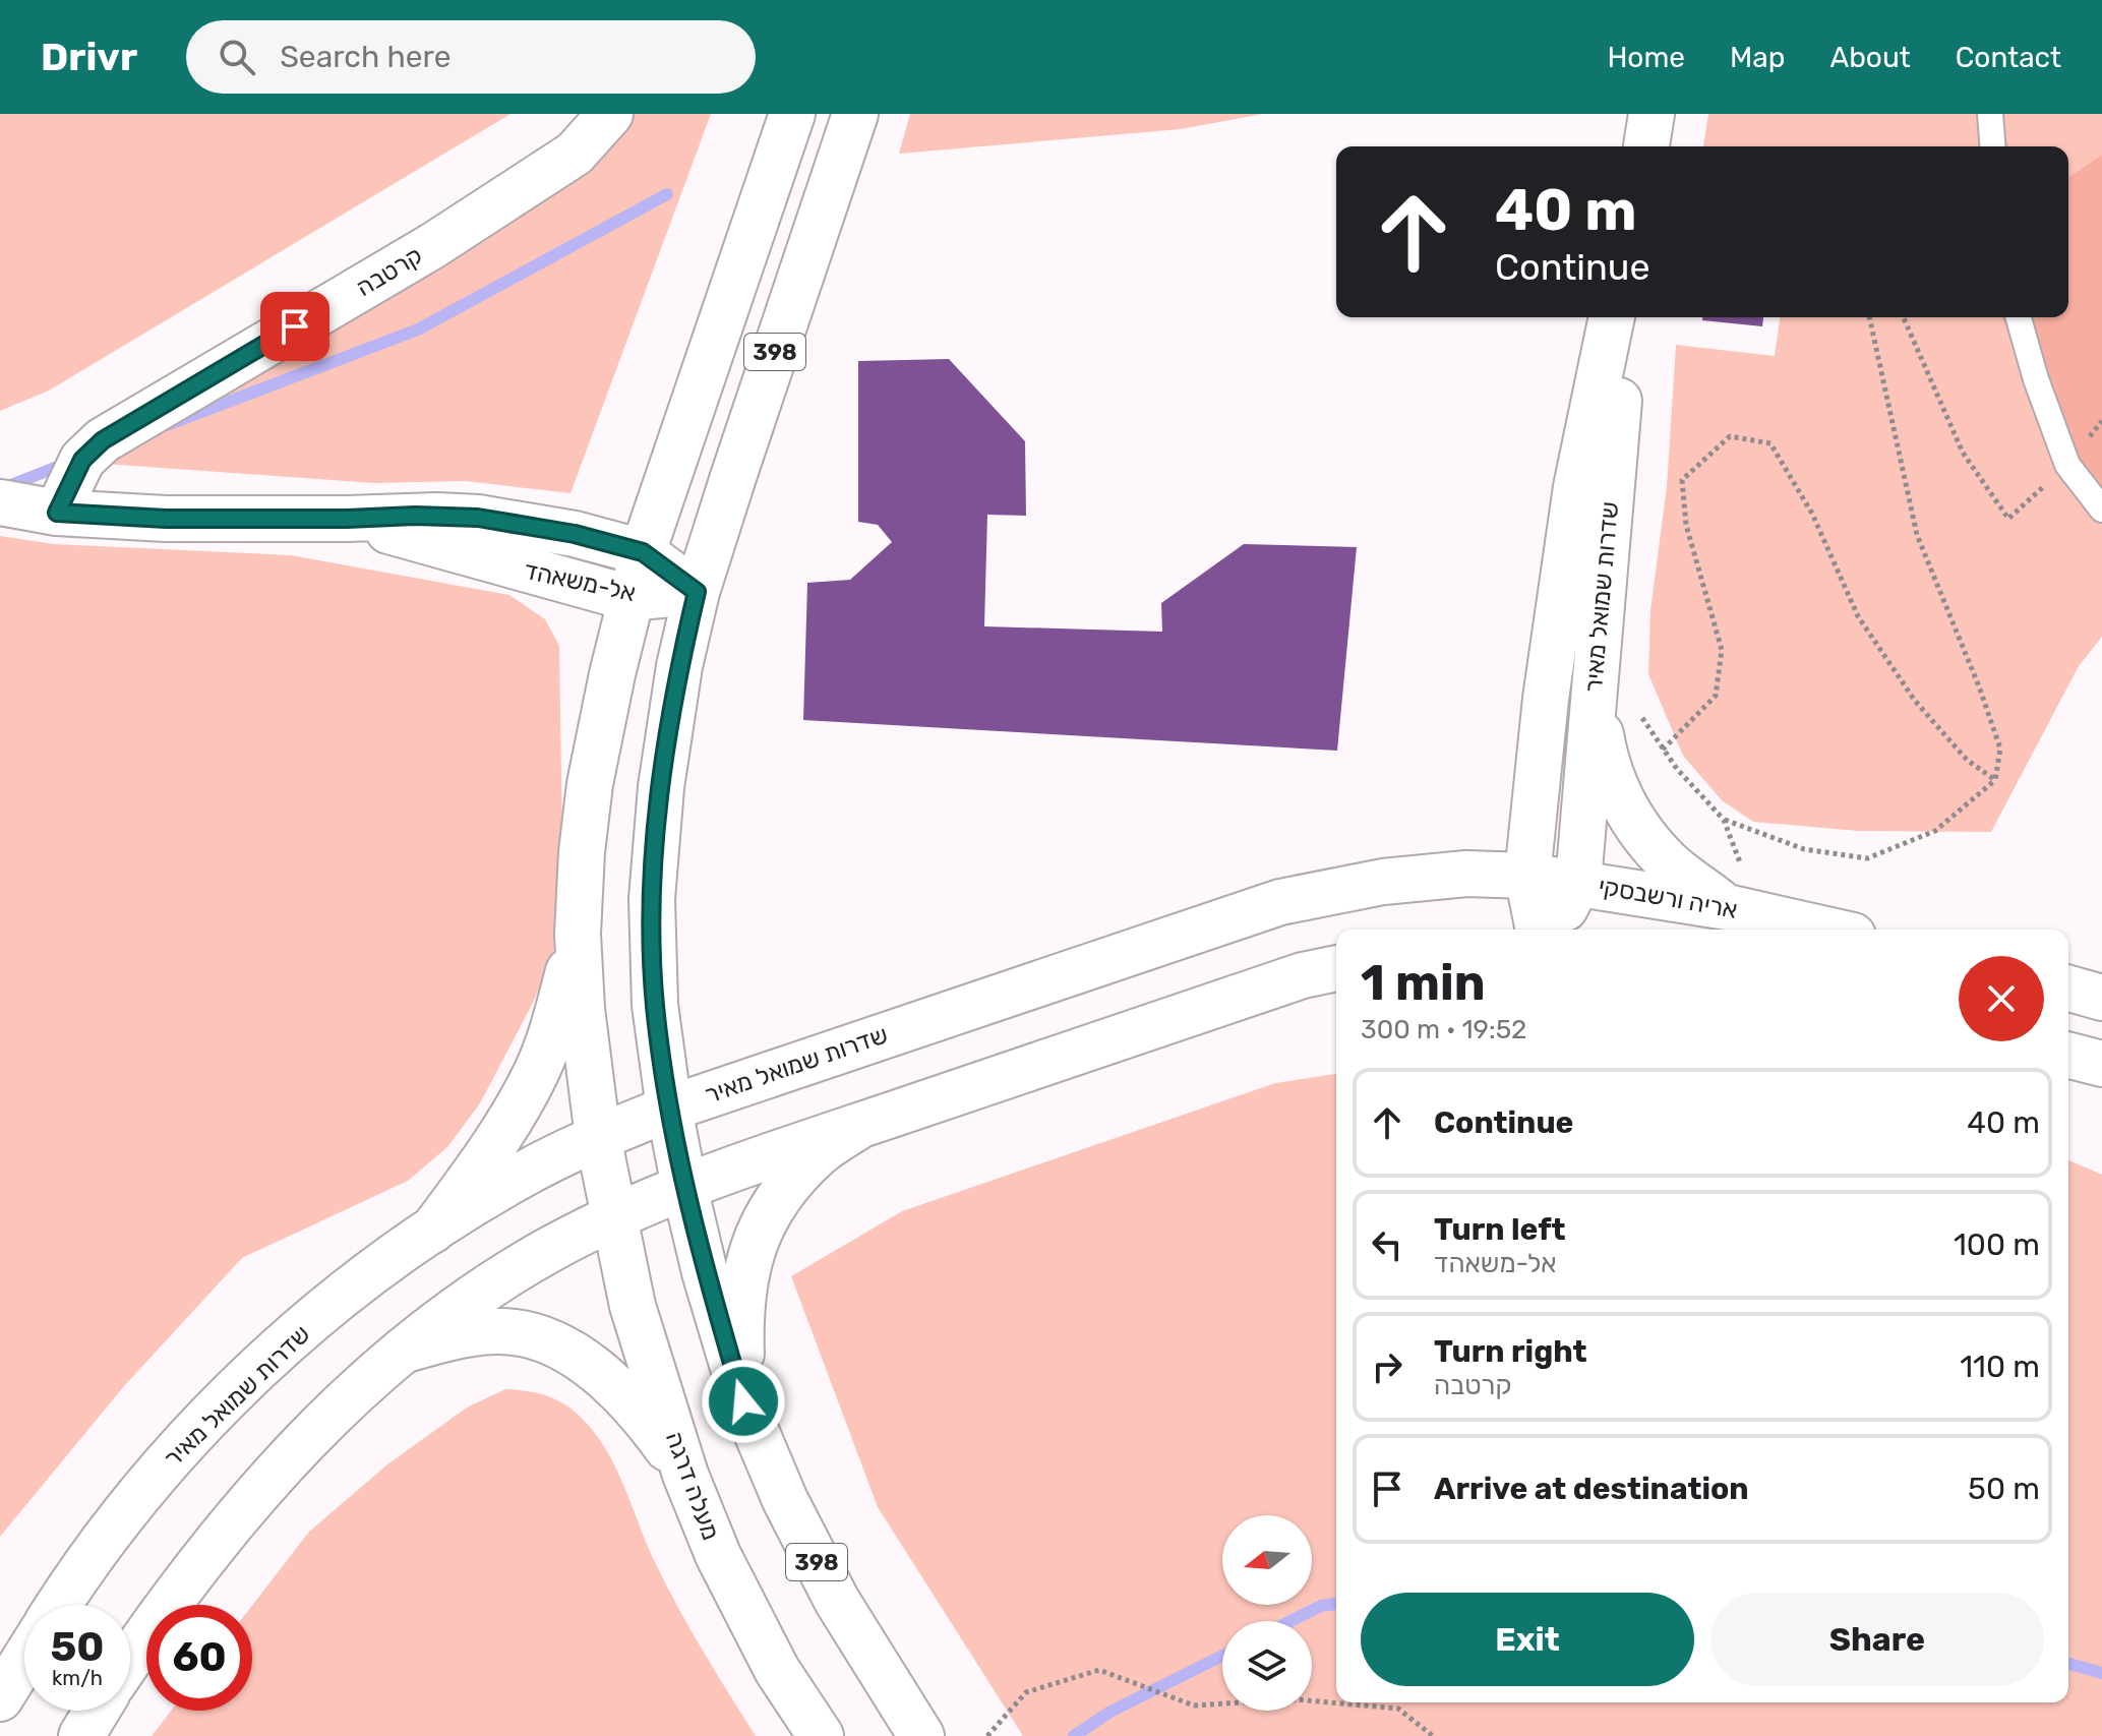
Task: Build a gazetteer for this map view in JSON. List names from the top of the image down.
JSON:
{
  "streets": {
    "main road": [
      "קרטבה",
      "398",
      "אל-משאהד",
      "שדרות שמואל מאיר",
      "אריה ורשבסקי",
      "מעלה דרגה"
    ]
  },
  "crossings": [
    ["קרטבה", "אל-משאהד"],
    ["398", "אל-משאהד"],
    ["398", "שדרות שמואל מאיר"],
    ["398", "מעלה דרגה"],
    ["שדרות שמואל מאיר", "אריה ורשבסקי"]
  ],
  "north": "left",
  "page": {
    "header": "Drivr",
    "search": "Search here",
    "nav": [
      "Home",
      "Map",
      "About",
      "Contact"
    ],
    "turn": ["40 m", "Continue"],
    "heading": ["1 min", "300 m · 19:52"],
    "list": [
      {
        "name": "Continue",
        "value": "40 m"
      },
      {
        "name": "Turn left",
        "note": "אל-משאהד",
        "value": "100 m"
      },
      {
        "name": "Turn right",
        "note": "קרטבה",
        "value": "110 m"
      },
      {
        "name": "Arrive at destination",
        "value": "50 m"
      }
    ],
    "buttons": ["Exit", "Share"],
    "speed": "50 km/h",
    "limit": "60"
  }
}
